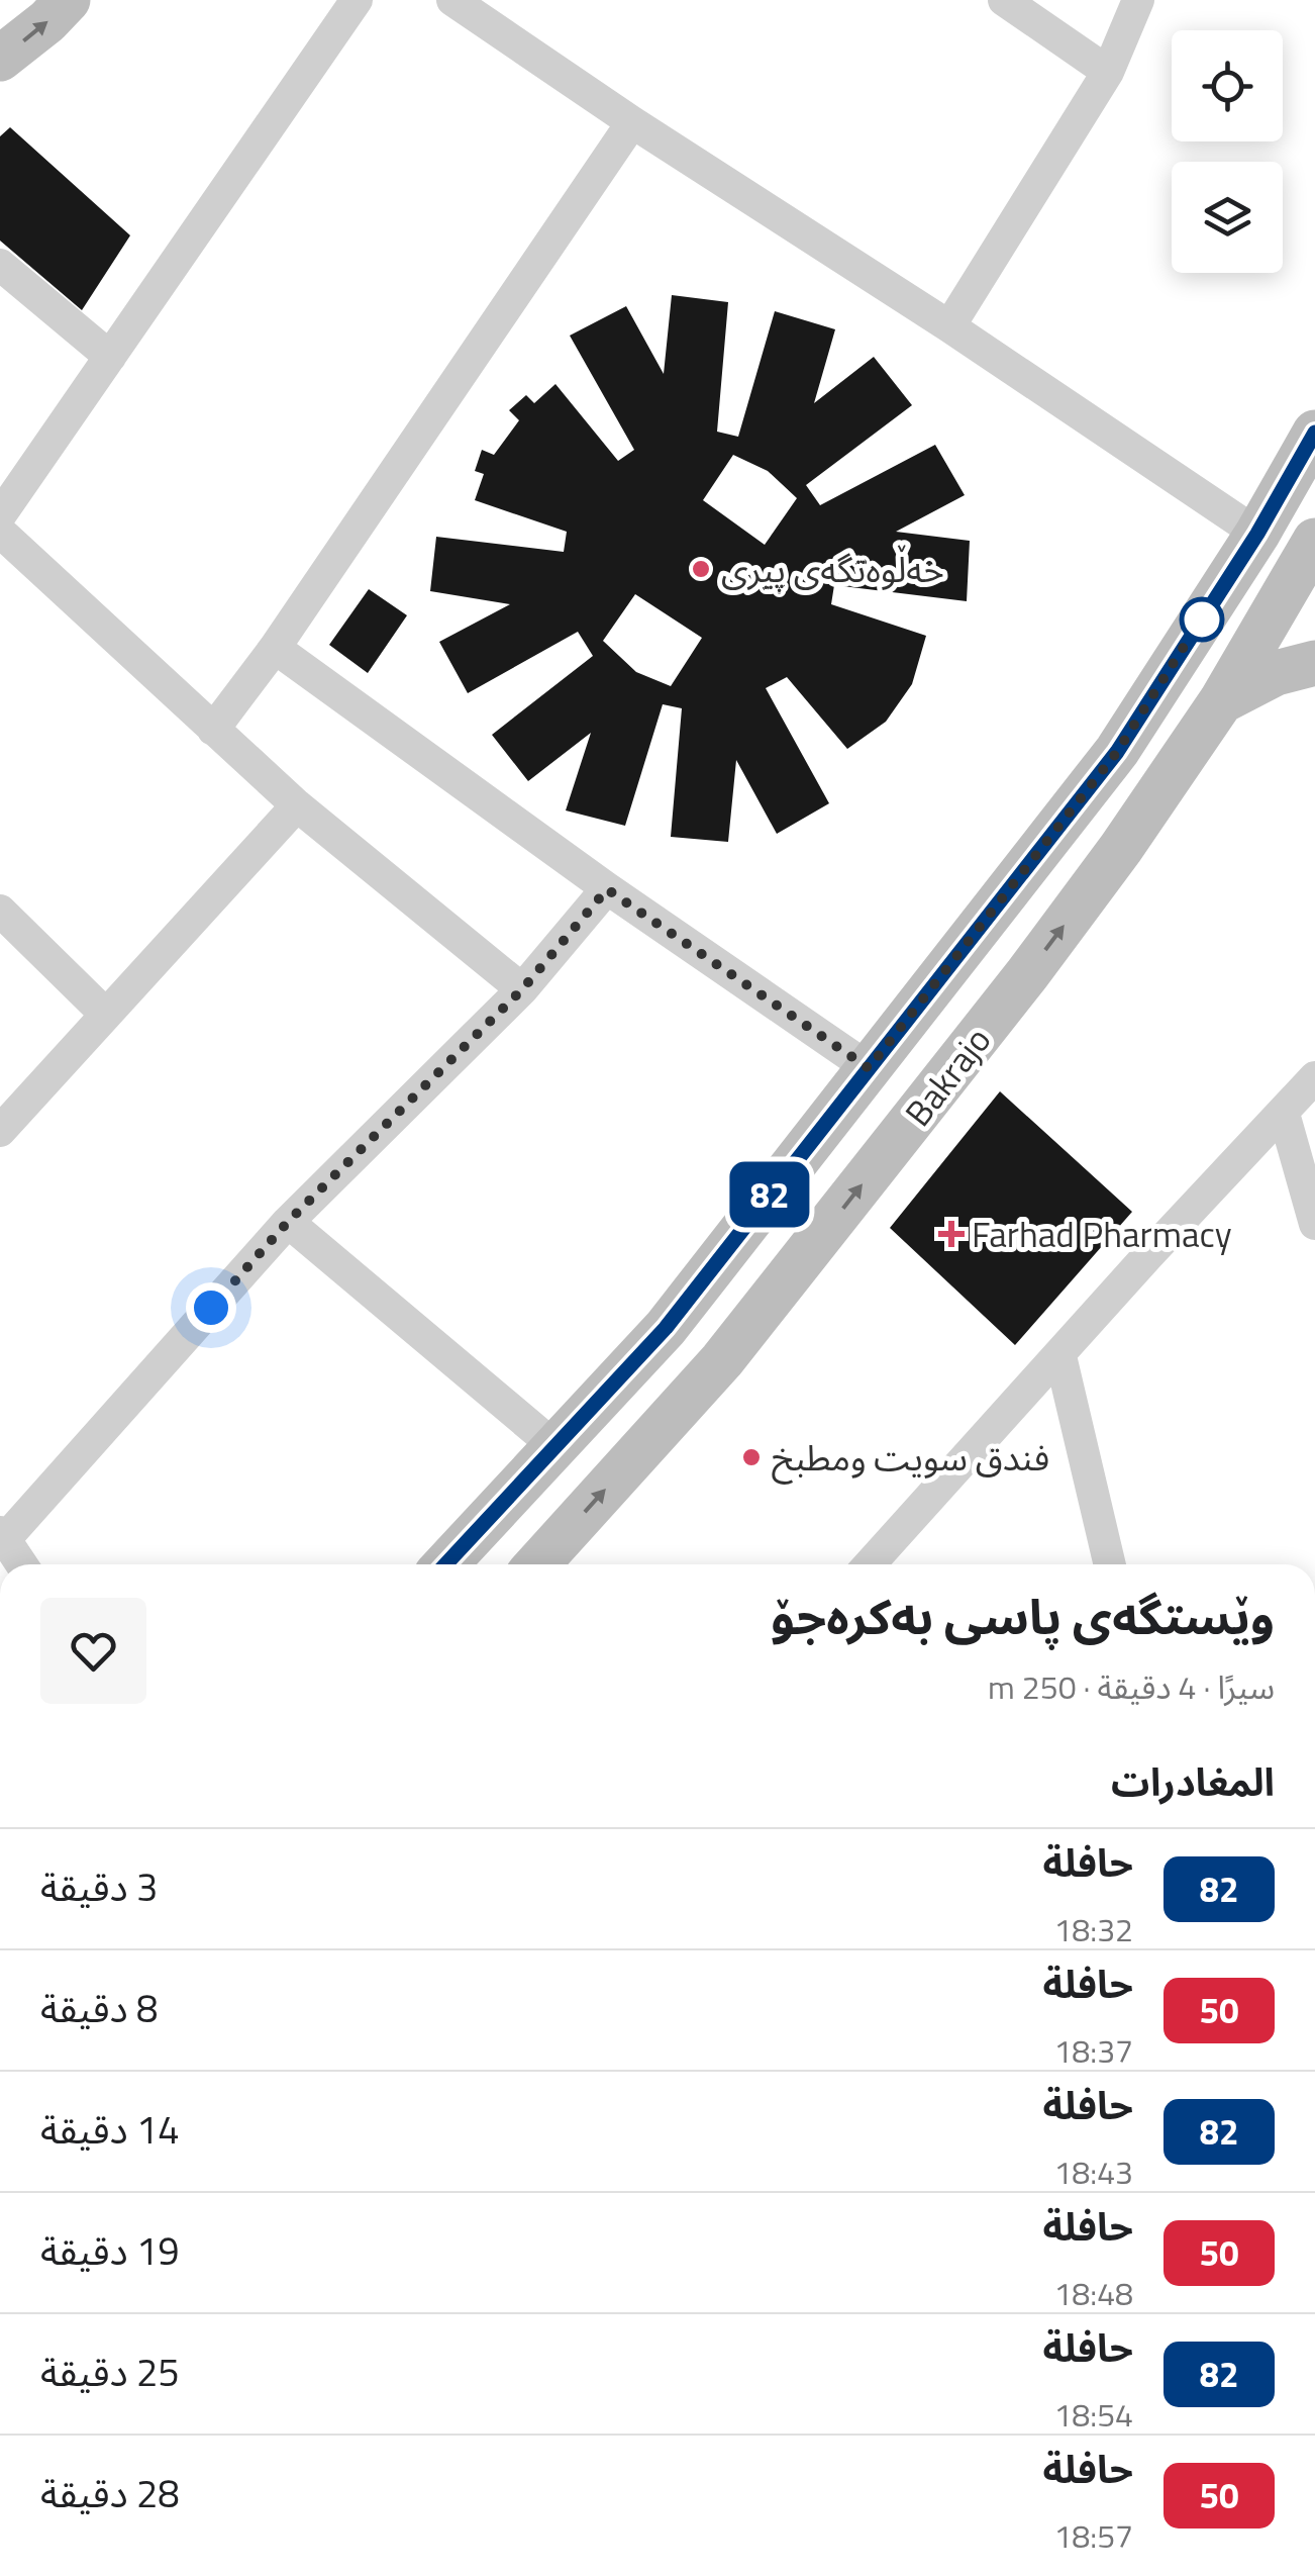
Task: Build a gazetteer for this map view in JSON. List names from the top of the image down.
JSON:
{
  "streets": {
    "main road": ["Bakrajo"]
  },
  "places": {
    "other": ["خەڵوەتگەی پیری", "فندق سويت ومطبخ"],
    "health": ["Farhad Pharmacy"]
  },
  "lines": ["bus line 82"],
  "page": {
    "on_map": "82",
    "heading": [
      ["وێستگەی پاسی بەکرەجۆ", "سيرًا · 4 دقيقة · 250 m"],
      "المغادرات"
    ],
    "list": [
      {
        "mark": "82",
        "name": "حافلة",
        "note": "18:32",
        "value": "3 دقيقة"
      },
      {
        "mark": "50",
        "name": "حافلة",
        "note": "18:37",
        "value": "8 دقيقة"
      },
      {
        "mark": "82",
        "name": "حافلة",
        "note": "18:43",
        "value": "14 دقيقة"
      },
      {
        "mark": "50",
        "name": "حافلة",
        "note": "18:48",
        "value": "19 دقيقة"
      },
      {
        "mark": "82",
        "name": "حافلة",
        "note": "18:54",
        "value": "25 دقيقة"
      },
      {
        "mark": "50",
        "name": "حافلة",
        "note": "18:57",
        "value": "28 دقيقة"
      }
    ]
  }
}
